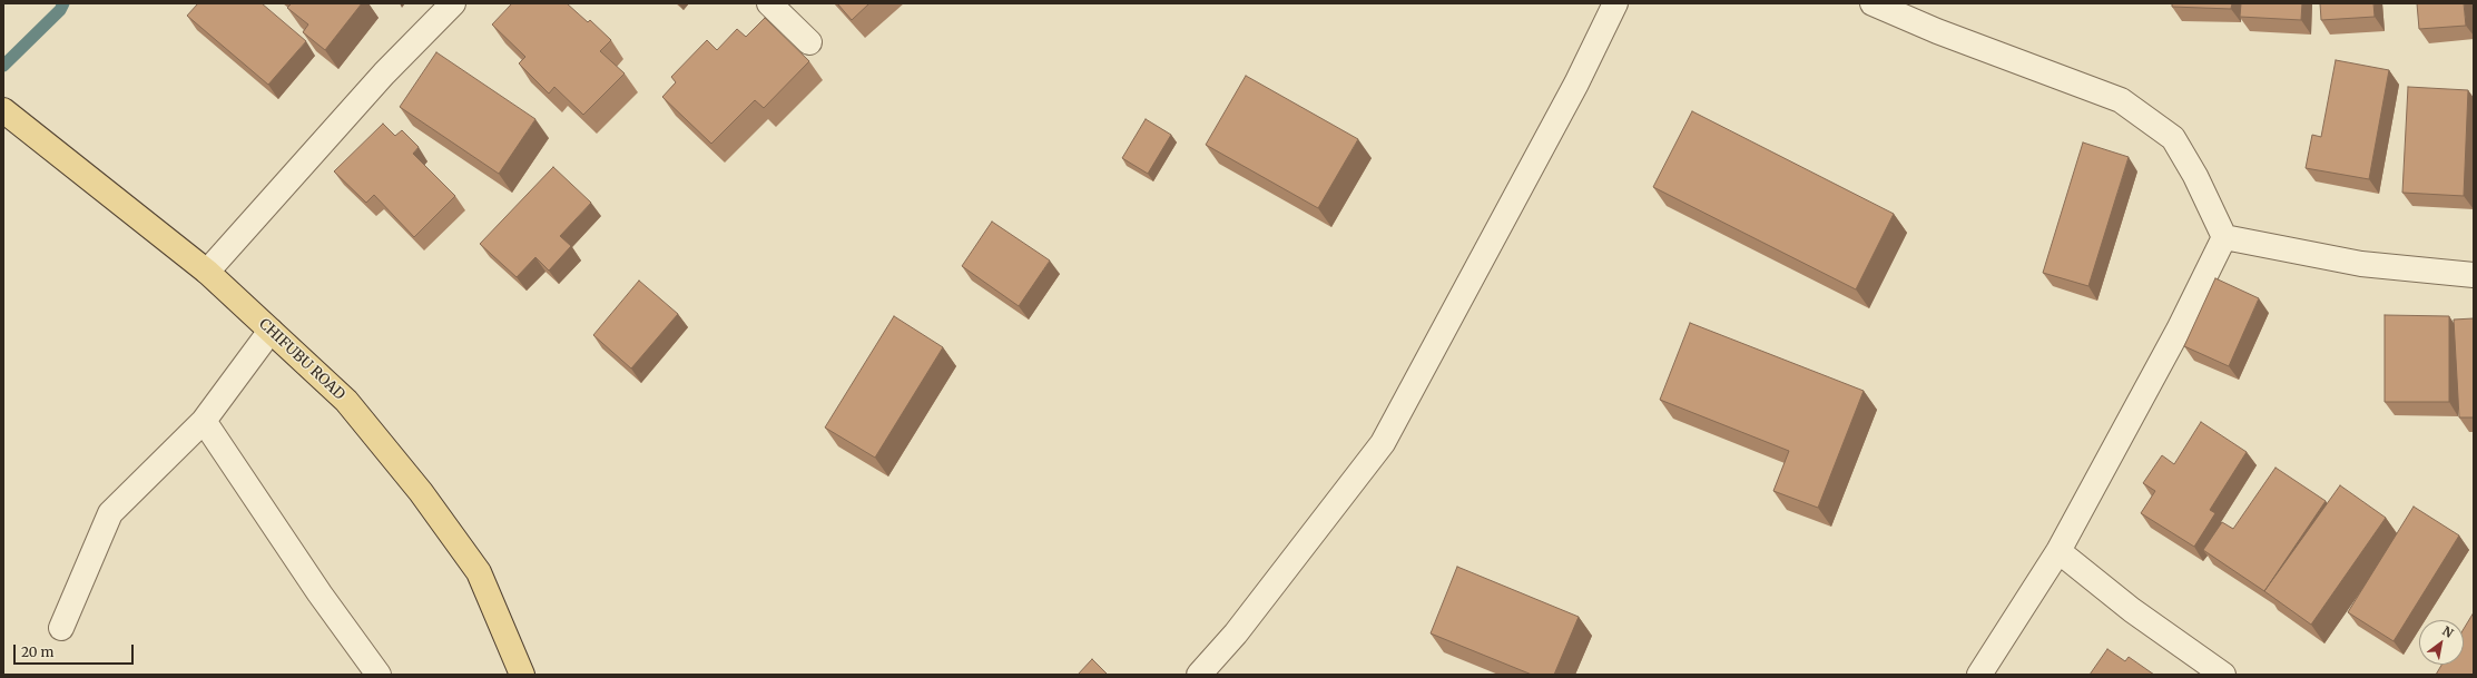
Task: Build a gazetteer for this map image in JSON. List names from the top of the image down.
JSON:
{
  "streets": {
    "main road": ["CHIFUBU ROAD"]
  },
  "scale_bar": "20 m",
  "north": "top right"
}
